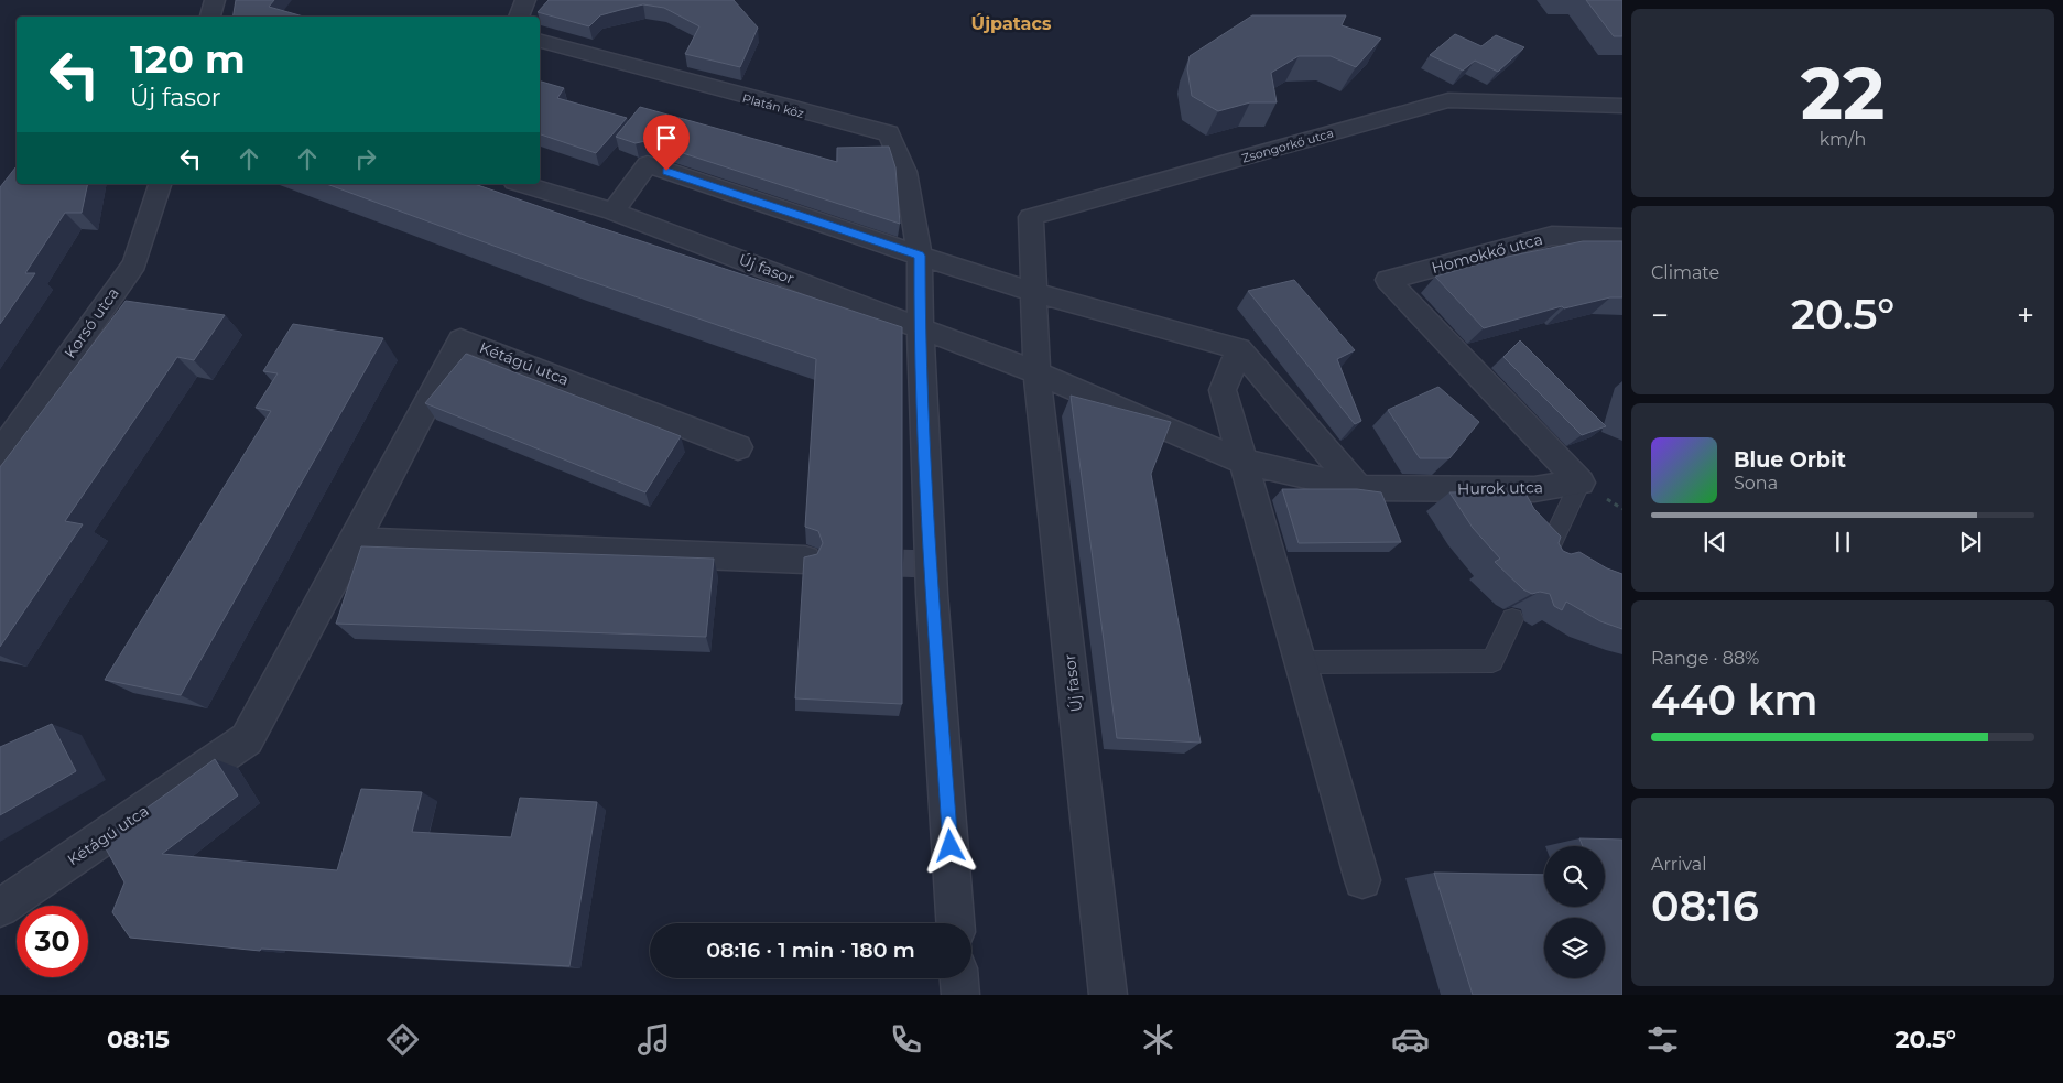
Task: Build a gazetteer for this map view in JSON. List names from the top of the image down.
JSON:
{
  "streets": {
    "street": [
      "Platán köz",
      "Zsongorkő utca",
      "Homokkő utca",
      "Új fasor",
      "Korsó utca",
      "Kétágú utca",
      "Hurok utca"
    ]
  },
  "crossings": [
    ["Zsongorkő utca", "Új fasor"],
    ["Homokkő utca", "Hurok utca"],
    ["Új fasor", "Hurok utca"]
  ],
  "districts": ["Újpatacs"],
  "page": {
    "tile": [
      ["22", "km/h"],
      "Climate",
      ["Range · 88%", "440 km"],
      ["Arrival", "08:16"]
    ],
    "turn": ["120 m", "Új fasor"],
    "heat": ["−", "20.5°", "+"],
    "song": ["Blue Orbit", "Sona"],
    "limit": "30",
    "trip": "08:16 · 1 min · 180 m",
    "tabs": ["08:15", "20.5°"]
  }
}
